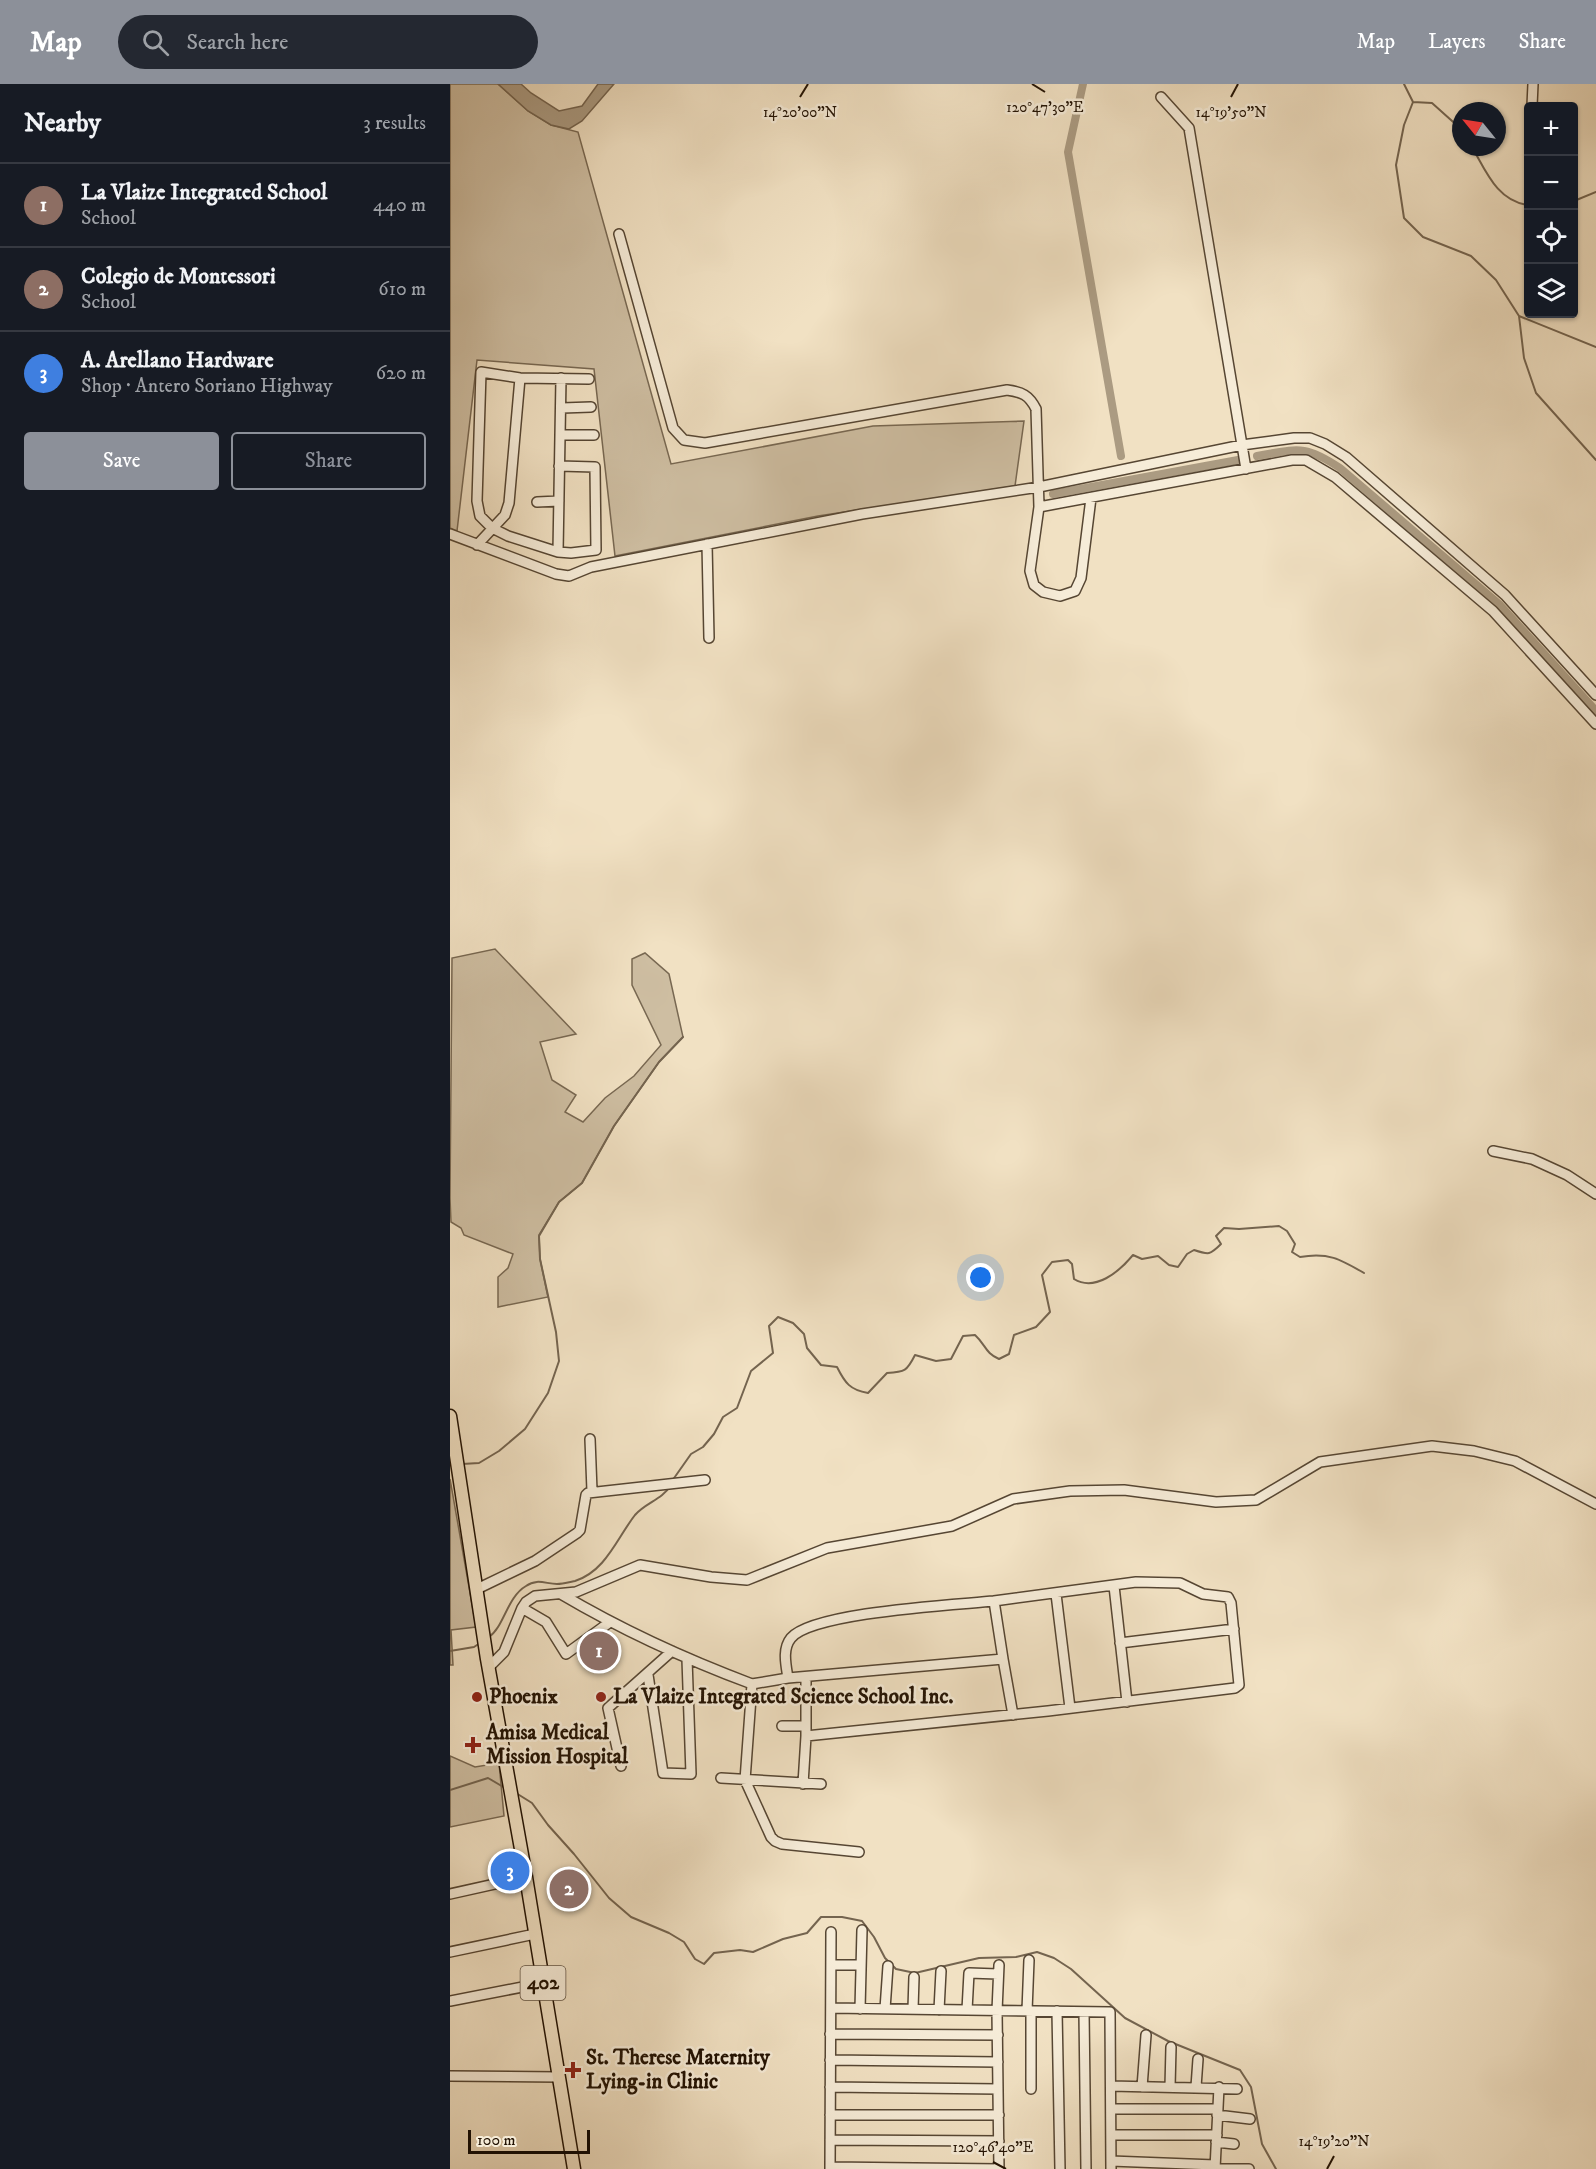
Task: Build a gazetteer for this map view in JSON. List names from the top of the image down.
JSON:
{
  "streets": {
    "main road": ["402"]
  },
  "places": {
    "other": ["Phoenix", "La Vlaize Integrated Science School Inc."],
    "health": ["Amisa Medical Mission Hospital", "St. Therese Maternity Lying-in Clinic"]
  },
  "scale_bar": "100 m",
  "north": "top left",
  "page": {
    "header": "Map",
    "search": "Search here",
    "nav": ["Map", "Layers", "Share"],
    "heading": ["Nearby", "3 results"],
    "map_buttons": ["+", "−"],
    "list": [
      {
        "mark": "1",
        "name": "La Vlaize Integrated School",
        "note": "School",
        "value": "440 m"
      },
      {
        "mark": "2",
        "name": "Colegio de Montessori",
        "note": "School",
        "value": "610 m"
      },
      {
        "mark": "3",
        "name": "A. Arellano Hardware",
        "note": "Shop · Antero Soriano Highway",
        "value": "620 m"
      }
    ],
    "buttons": ["Save", "Share"],
    "pins": ["1", "3", "2"],
    "scale": "100 m"
  },
  "coordinates": [
    "120°47'30\"E",
    "14°20'00\"N",
    "14°19'50\"N",
    "14°19'20\"N",
    "120°46'40\"E"
  ]
}
